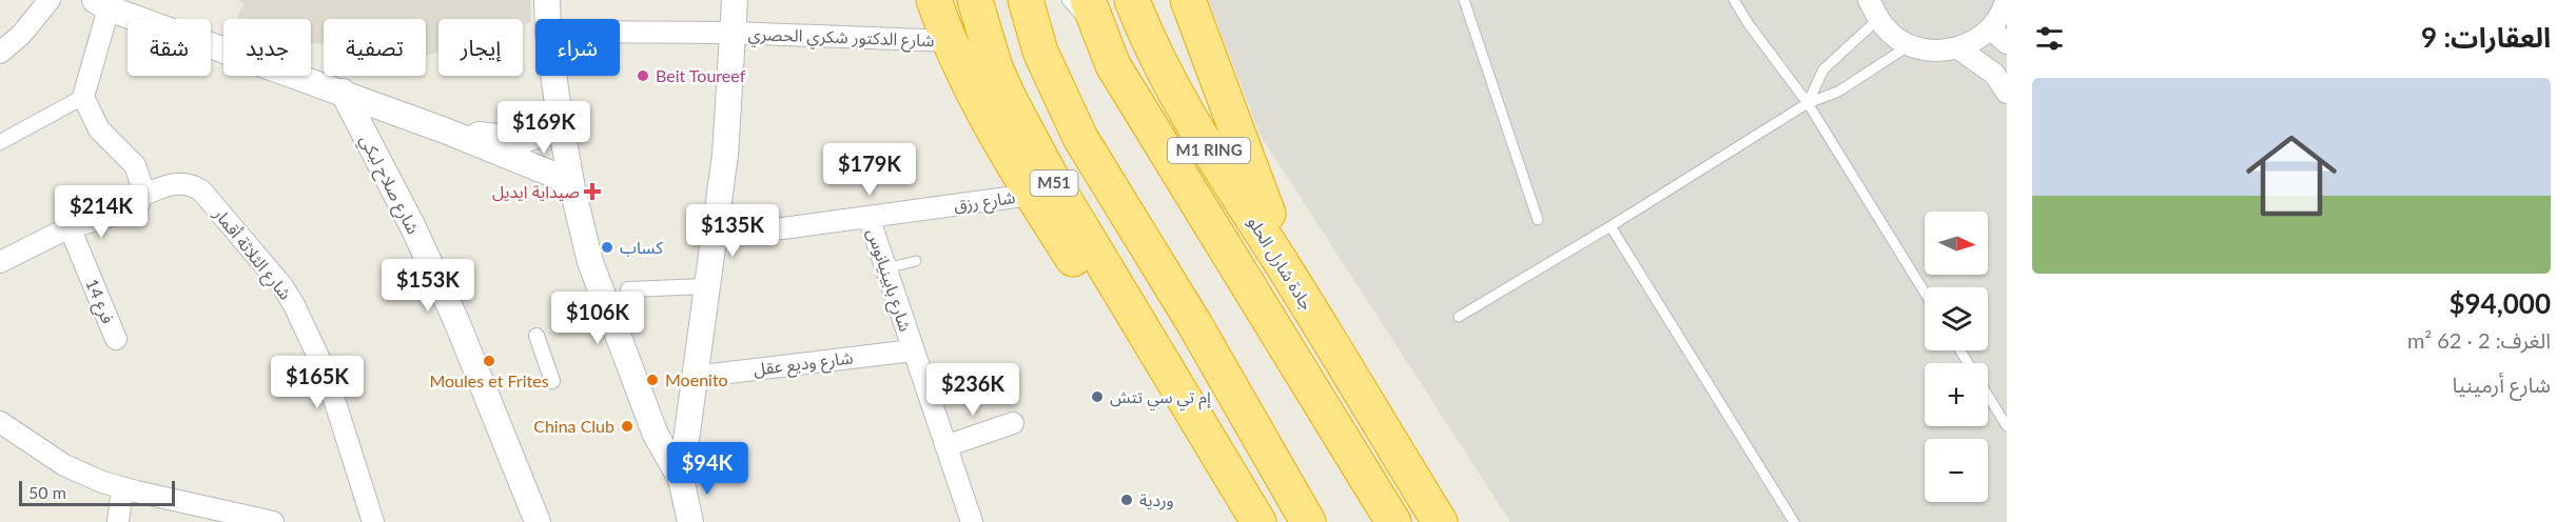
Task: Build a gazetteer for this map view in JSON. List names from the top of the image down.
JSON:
{
  "streets": {
    "highway": ["M1 RING", "M51", "جادة شارل الحلو"],
    "street": [
      "شارع الدكتور شكري الحصري",
      "شارع صلاح لبكي",
      "شارع رزق",
      "شارع الثلاثة أقمار",
      "شارع بابينيانوس",
      "فرع 14",
      "شارع وديع عقل"
    ]
  },
  "crossings": [
    ["شارع رزق", "شارع بابينيانوس"],
    ["شارع الثلاثة أقمار", "فرع 14"],
    ["شارع بابينيانوس", "شارع وديع عقل"]
  ],
  "places": {
    "other": [
      "Beit Toureef",
      "كساب",
      "Moules et Frites",
      "Moenito",
      "إم تي سي تتش",
      "China Club",
      "وردية"
    ],
    "health": ["صيداية ايديل"]
  },
  "scale_bar": "50 m",
  "north": "right",
  "page": {
    "heading": "العقارات: 9",
    "chip": [
      "شراء",
      "إيجار",
      "تصفية",
      "جديد",
      "شقة"
    ],
    "list": [
      {
        "name": "$94,000",
        "note": "الغرف: 2 · 62 m² · شارع أرمينيا"
      }
    ],
    "price": [
      "$169K",
      "$179K",
      "$214K",
      "$135K",
      "$153K",
      "$106K",
      "$165K",
      "$236K",
      "$94K"
    ],
    "map_buttons": ["+", "−"],
    "scale": "50 m"
  }
}
